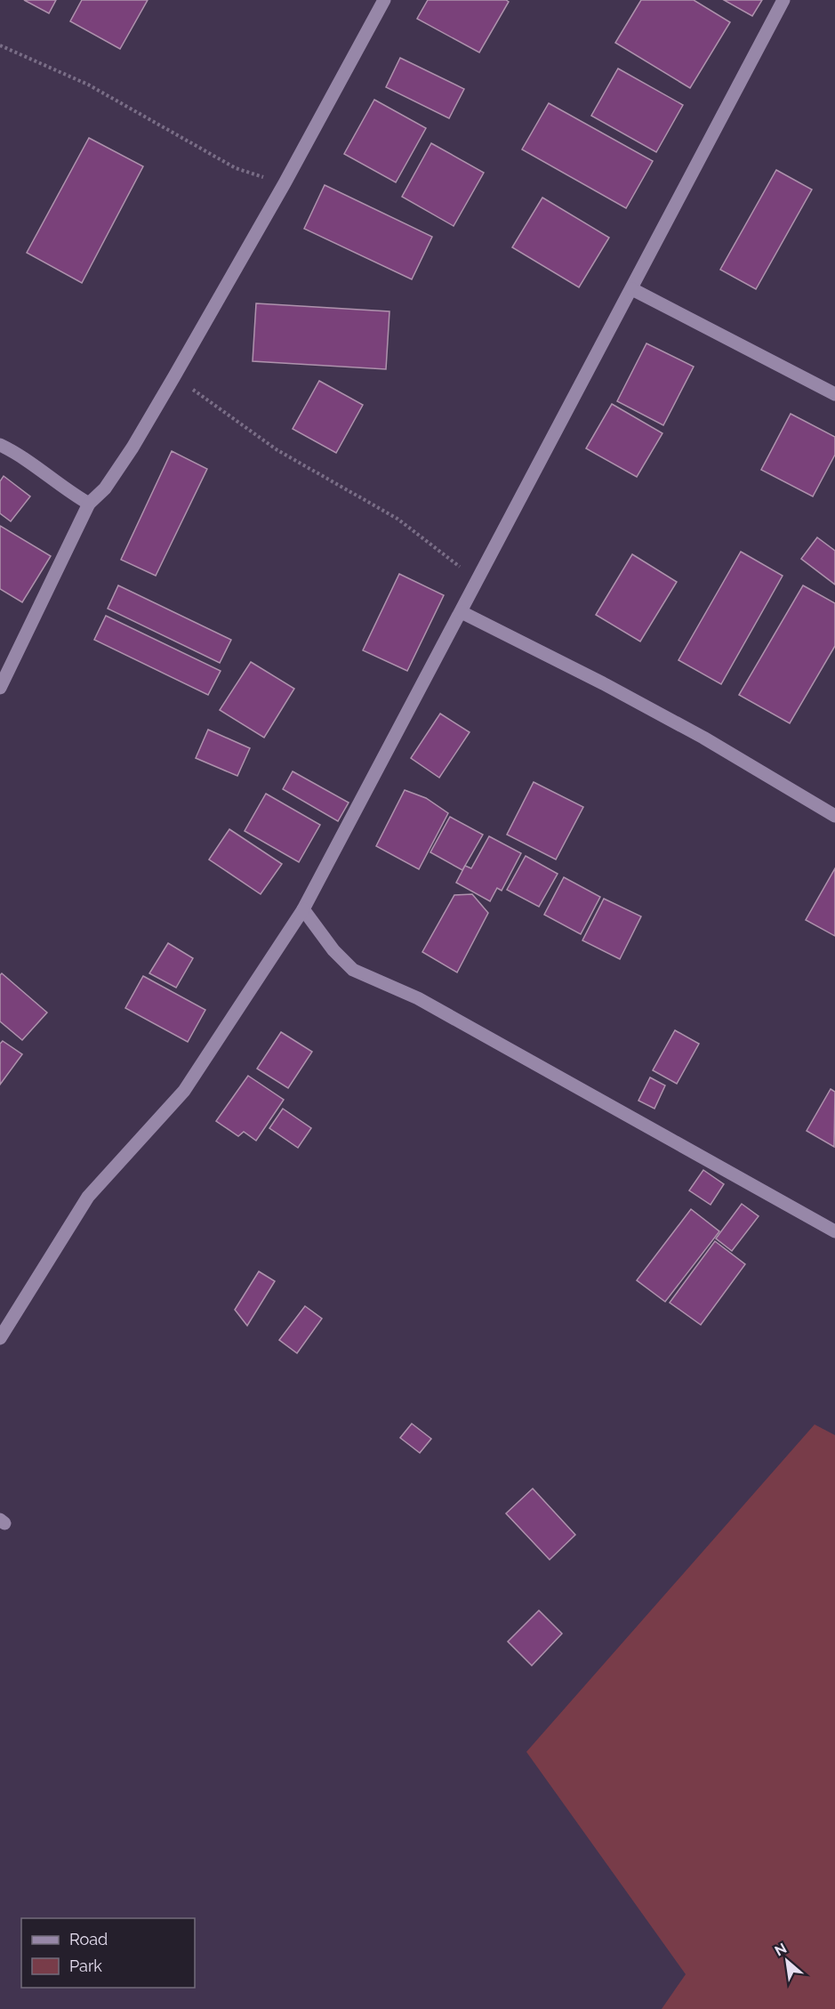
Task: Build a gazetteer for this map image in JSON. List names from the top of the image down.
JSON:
{
  "legend": ["Road", "Park"],
  "north": "top left"
}
